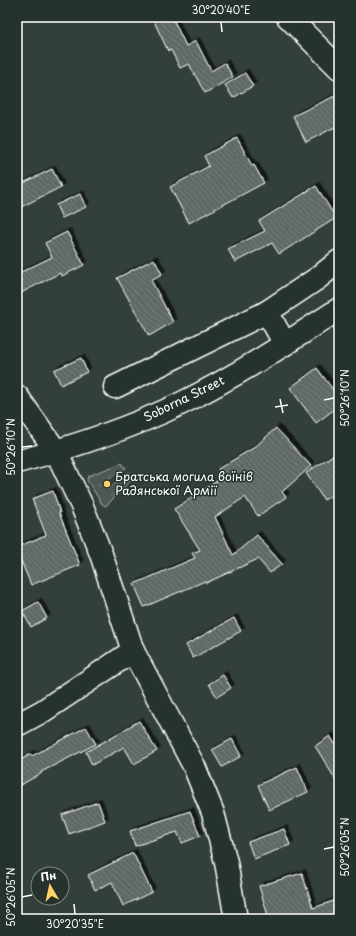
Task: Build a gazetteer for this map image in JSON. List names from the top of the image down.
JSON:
{
  "streets": {
    "street": ["Soborna Street"]
  },
  "places": ["Братська могила воїнів Радянської Армії"],
  "north": "top",
  "coordinates": [
    "30°20'40\"E",
    "50°26'10\"N",
    "50°26'05\"N",
    "30°20'35\"E"
  ]
}
